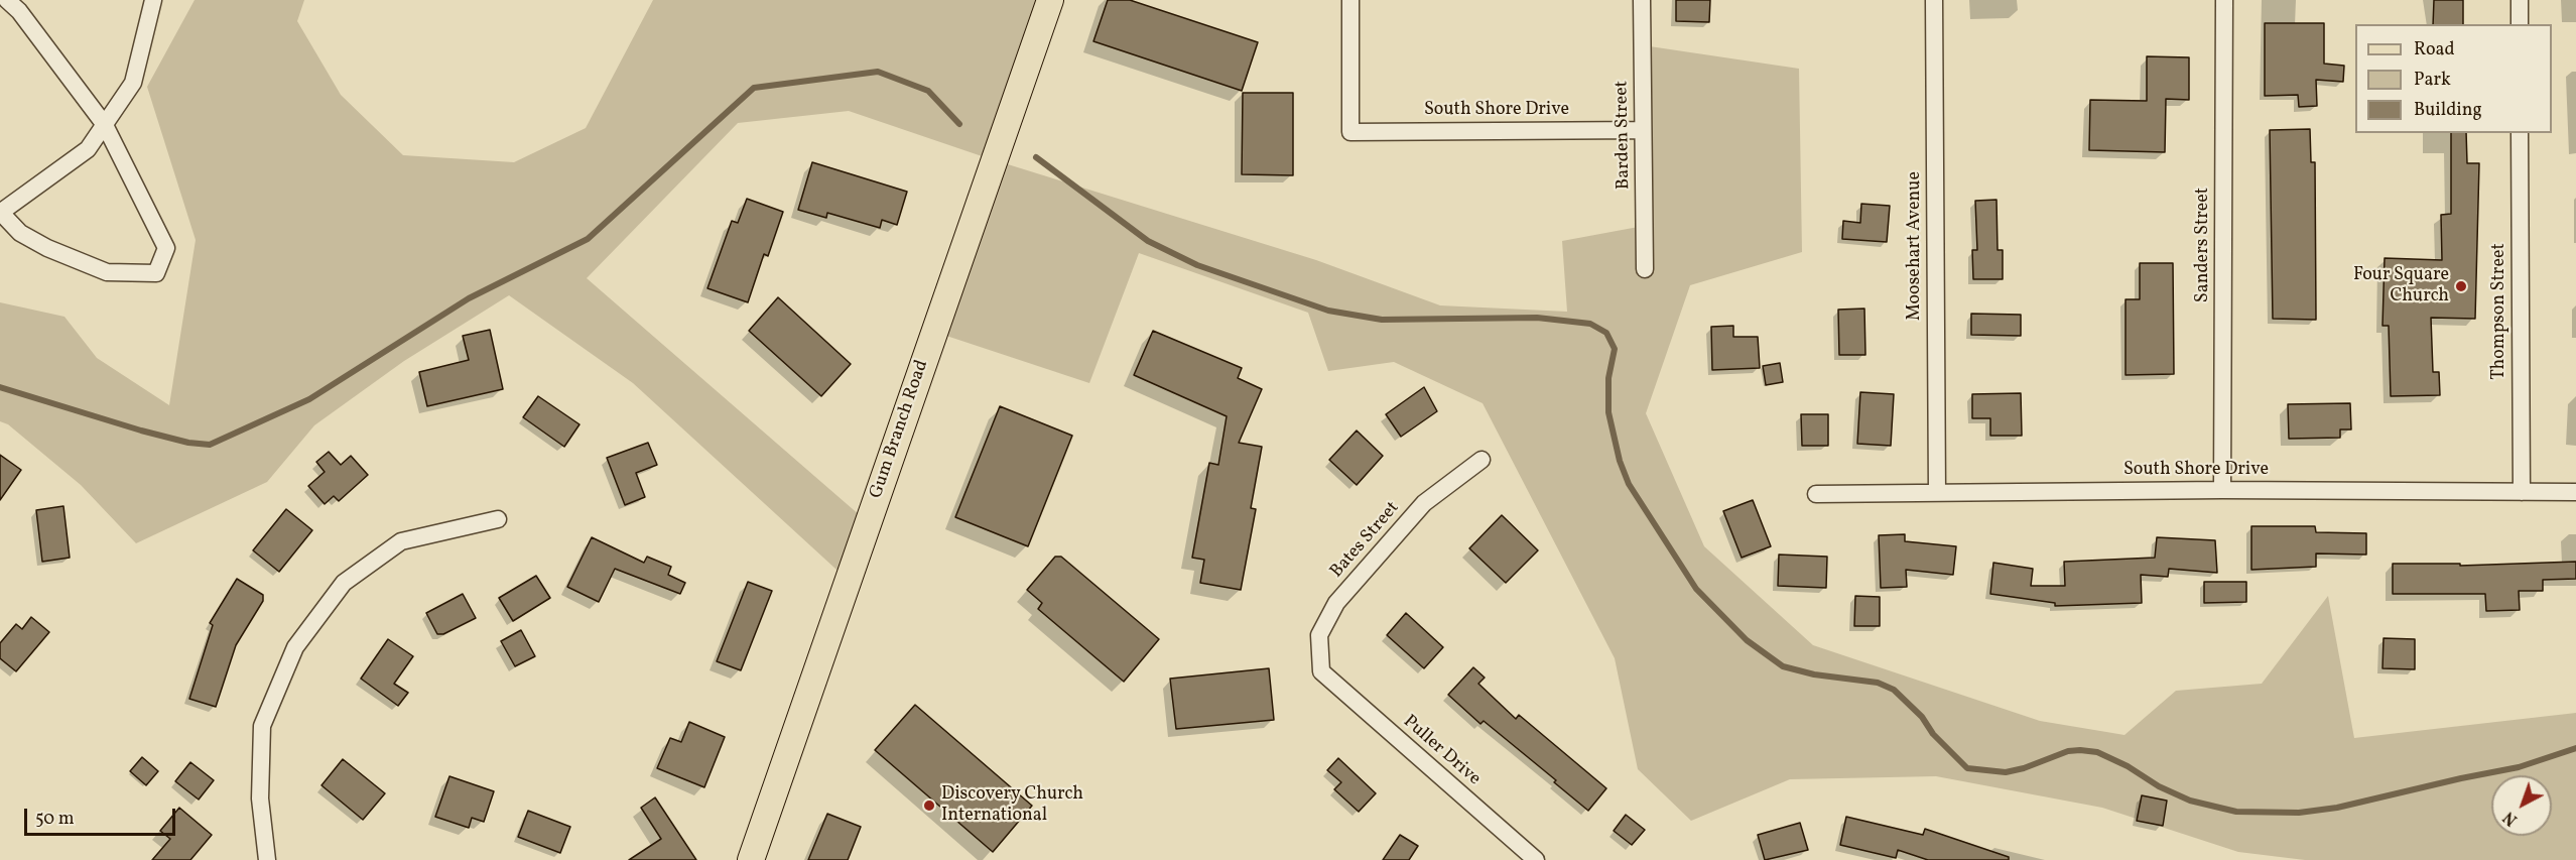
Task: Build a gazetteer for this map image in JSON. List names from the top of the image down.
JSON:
{
  "streets": {
    "main road": ["Gum Branch Road"],
    "street": [
      "South Shore Drive",
      "Barden Street",
      "Sanders Street",
      "Moosehart Avenue",
      "Thompson Street",
      "Bates Street",
      "Puller Drive"
    ]
  },
  "crossings": [
    ["South Shore Drive", "Barden Street"],
    ["South Shore Drive", "Sanders Street"],
    ["South Shore Drive", "Moosehart Avenue"],
    ["South Shore Drive", "Thompson Street"],
    ["Bates Street", "Puller Drive"]
  ],
  "places": ["Four Square Church", "Discovery Church International"],
  "legend": ["Road", "Park", "Building"],
  "scale_bar": "50 m",
  "north": "bottom left"
}
